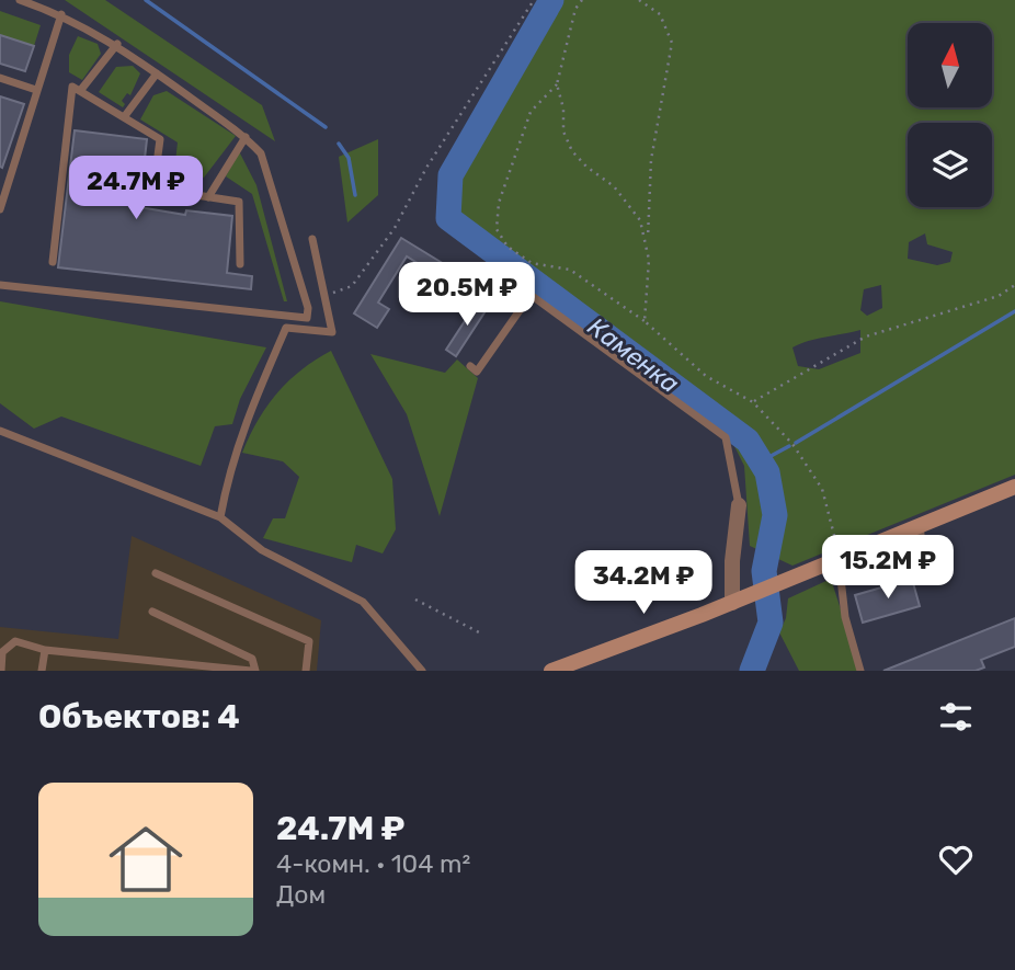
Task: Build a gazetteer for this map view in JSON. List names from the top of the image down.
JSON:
{
  "water": ["Каменка"],
  "north": "top",
  "page": {
    "price": [
      "24.7M ₽",
      "20.5M ₽",
      "15.2M ₽",
      "34.2M ₽"
    ],
    "heading": "Объектов: 4",
    "list": [
      {
        "name": "24.7M ₽",
        "note": "4-комн. · 104 m² · Дом"
      }
    ]
  }
}
